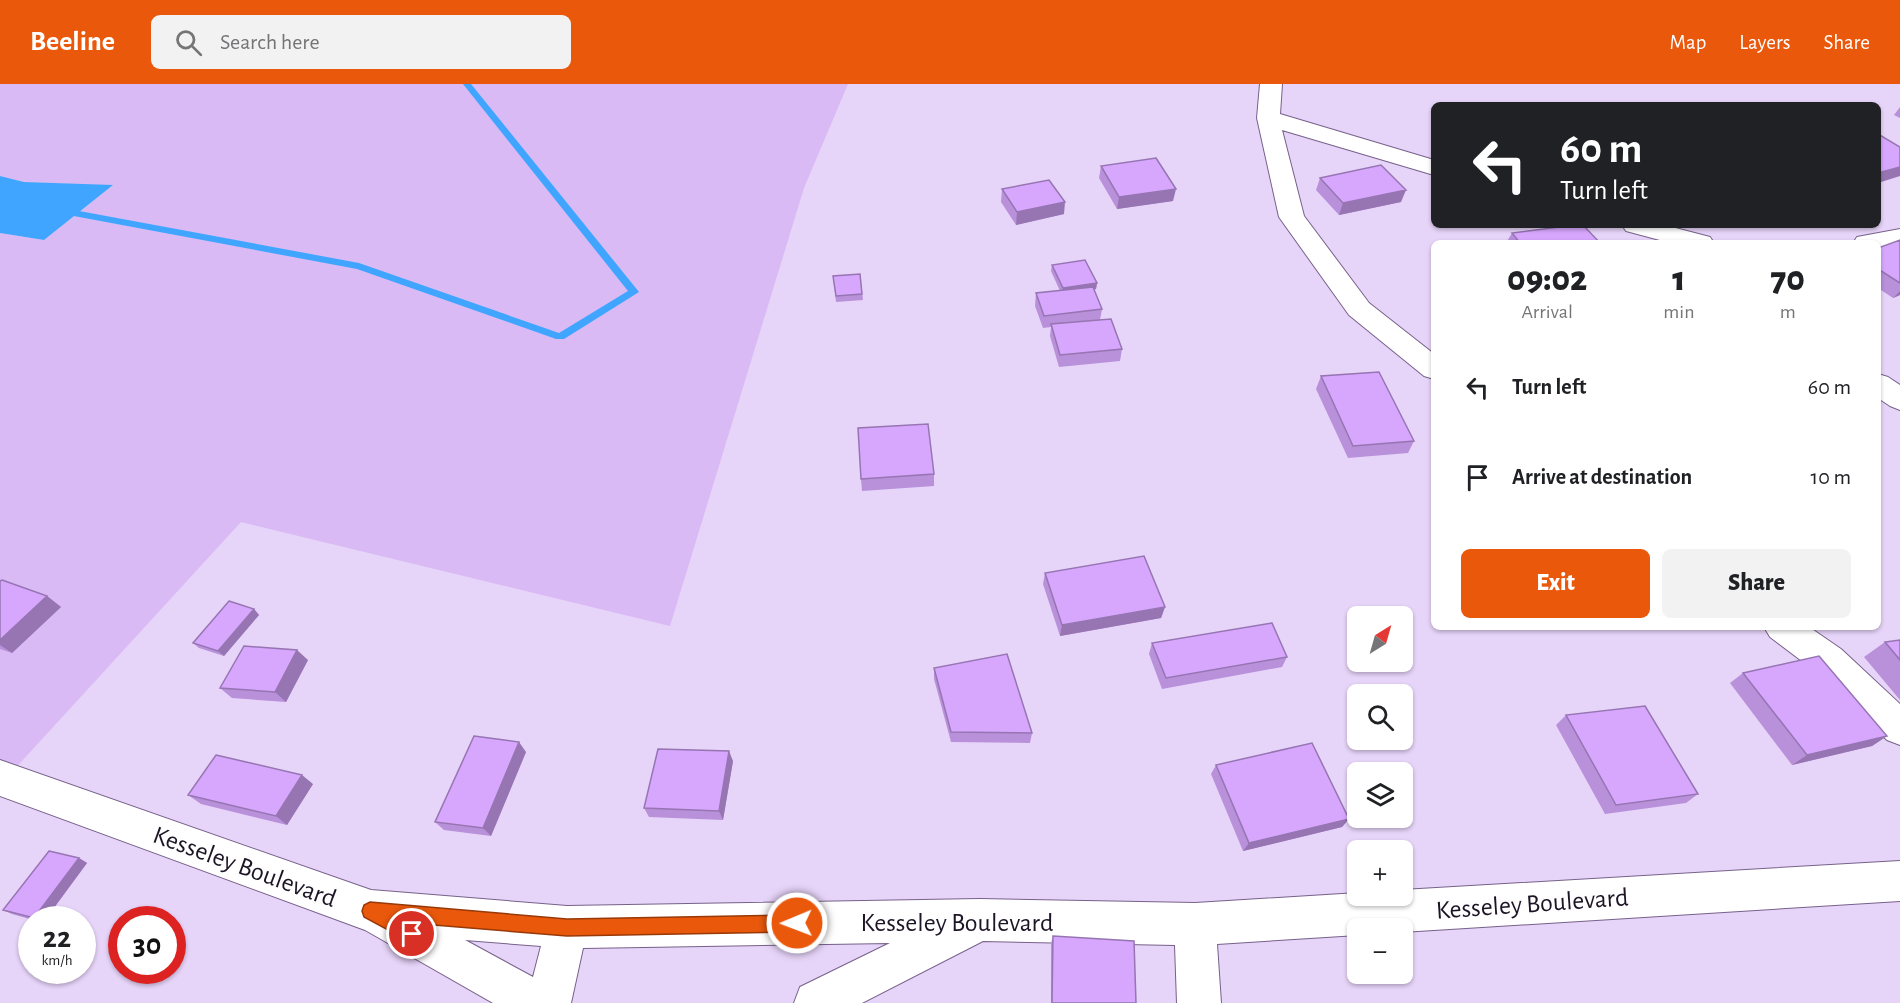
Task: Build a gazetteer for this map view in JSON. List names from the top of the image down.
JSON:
{
  "streets": {
    "street": ["Kesseley Boulevard"]
  },
  "north": "top right",
  "page": {
    "header": "Beeline",
    "search": "Search here",
    "nav": ["Map", "Layers", "Share"],
    "turn": ["60 m", "Turn left"],
    "eta": [
      "09:02",
      "Arrival",
      "1",
      "min",
      "70",
      "m"
    ],
    "list": [
      {
        "name": "Turn left",
        "value": "60 m"
      },
      {
        "name": "Arrive at destination",
        "value": "10 m"
      }
    ],
    "buttons": ["Exit", "Share"],
    "map_buttons": ["+", "−"],
    "speed": "22 km/h",
    "limit": "30"
  }
}
